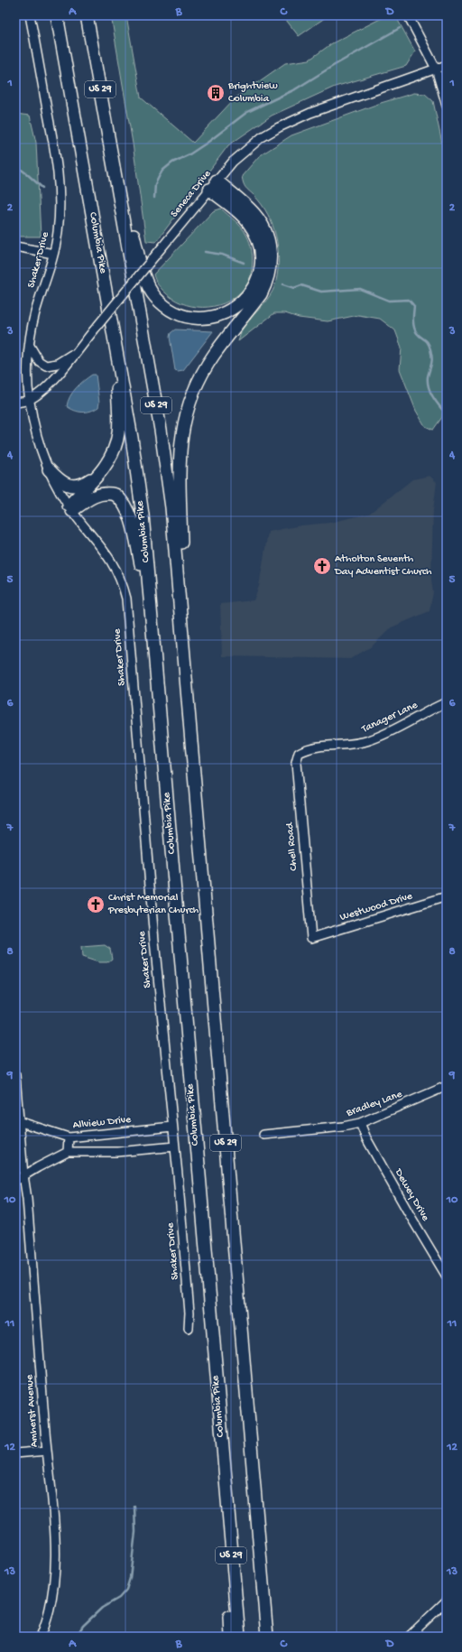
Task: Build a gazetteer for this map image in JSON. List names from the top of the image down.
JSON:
{
  "streets": {
    "highway": ["US 29", "Columbia Pike"],
    "street": [
      "Seneca Drive",
      "Shaker Drive",
      "Tanager Lane",
      "Chell Road",
      "Westwood Drive",
      "Bradley Lane",
      "Allview Drive",
      "Dewey Drive",
      "Amherst Avenue"
    ]
  },
  "crossings": [
    ["Seneca Drive", "Shaker Drive"],
    ["Shaker Drive", "Allview Drive"],
    ["Tanager Lane", "Chell Road"],
    ["Chell Road", "Westwood Drive"],
    ["Bradley Lane", "Dewey Drive"],
    ["Allview Drive", "Amherst Avenue"]
  ],
  "places": {
    "building": ["Brightview Columbia"],
    "church": ["Atholton Seventh Day Adventist Church", "Christ Memorial Presbyterian Church"]
  },
  "grid": {
    "columns": [
      "A",
      "B",
      "C",
      "D"
    ],
    "rows": [
      "1",
      "2",
      "3",
      "4",
      "5",
      "6",
      "7",
      "8",
      "9",
      "10",
      "11",
      "12",
      "13"
    ]
  }
}
